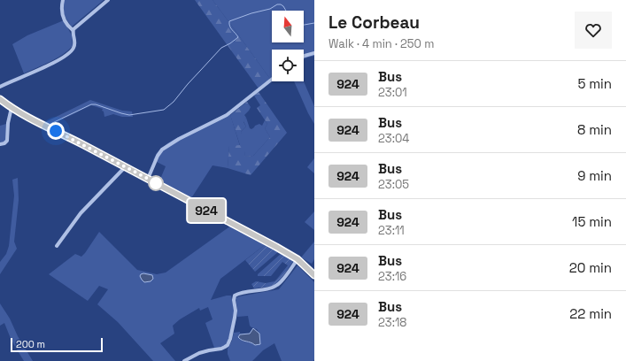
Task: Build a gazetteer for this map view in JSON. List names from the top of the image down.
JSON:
{
  "lines": ["bus line 924"],
  "scale_bar": "200 m",
  "north": "top",
  "page": {
    "on_map": "924",
    "heading": ["Le Corbeau", "Walk · 4 min · 250 m"],
    "list": [
      {
        "mark": "924",
        "name": "Bus",
        "note": "23:01",
        "value": "5 min"
      },
      {
        "mark": "924",
        "name": "Bus",
        "note": "23:04",
        "value": "8 min"
      },
      {
        "mark": "924",
        "name": "Bus",
        "note": "23:05",
        "value": "9 min"
      },
      {
        "mark": "924",
        "name": "Bus",
        "note": "23:11",
        "value": "15 min"
      },
      {
        "mark": "924",
        "name": "Bus",
        "note": "23:16",
        "value": "20 min"
      },
      {
        "mark": "924",
        "name": "Bus",
        "note": "23:18",
        "value": "22 min"
      }
    ],
    "scale": "200 m"
  }
}
